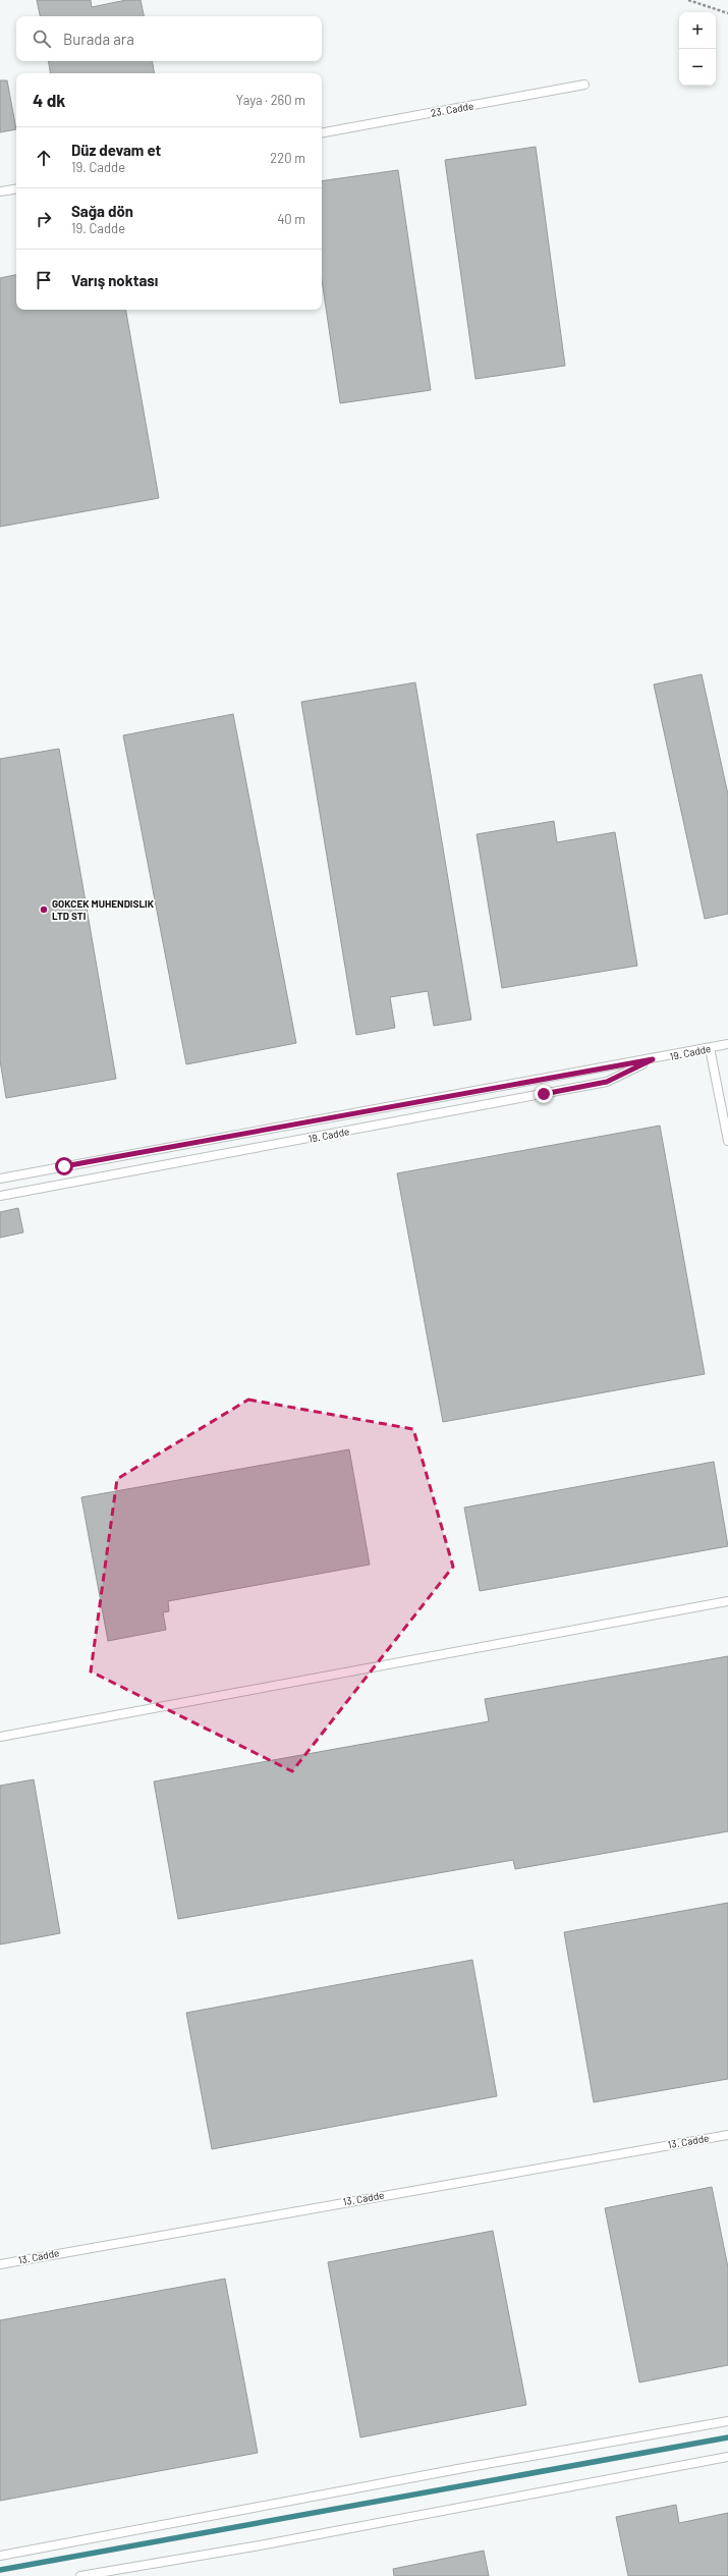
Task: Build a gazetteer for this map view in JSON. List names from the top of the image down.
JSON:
{
  "streets": {
    "lane": ["23. Cadde", "19. Cadde", "13. Cadde"]
  },
  "places": ["GOKCEK MUHENDISLIK LTD STI"],
  "page": {
    "map_buttons": ["+", "−"],
    "search": "Burada ara",
    "heading": ["4 dk", "Yaya · 260 m"],
    "list": [
      ["Düz devam et", "19. Cadde", "220 m"],
      ["Sağa dön", "19. Cadde", "40 m"],
      "Varış noktası"
    ]
  }
}
